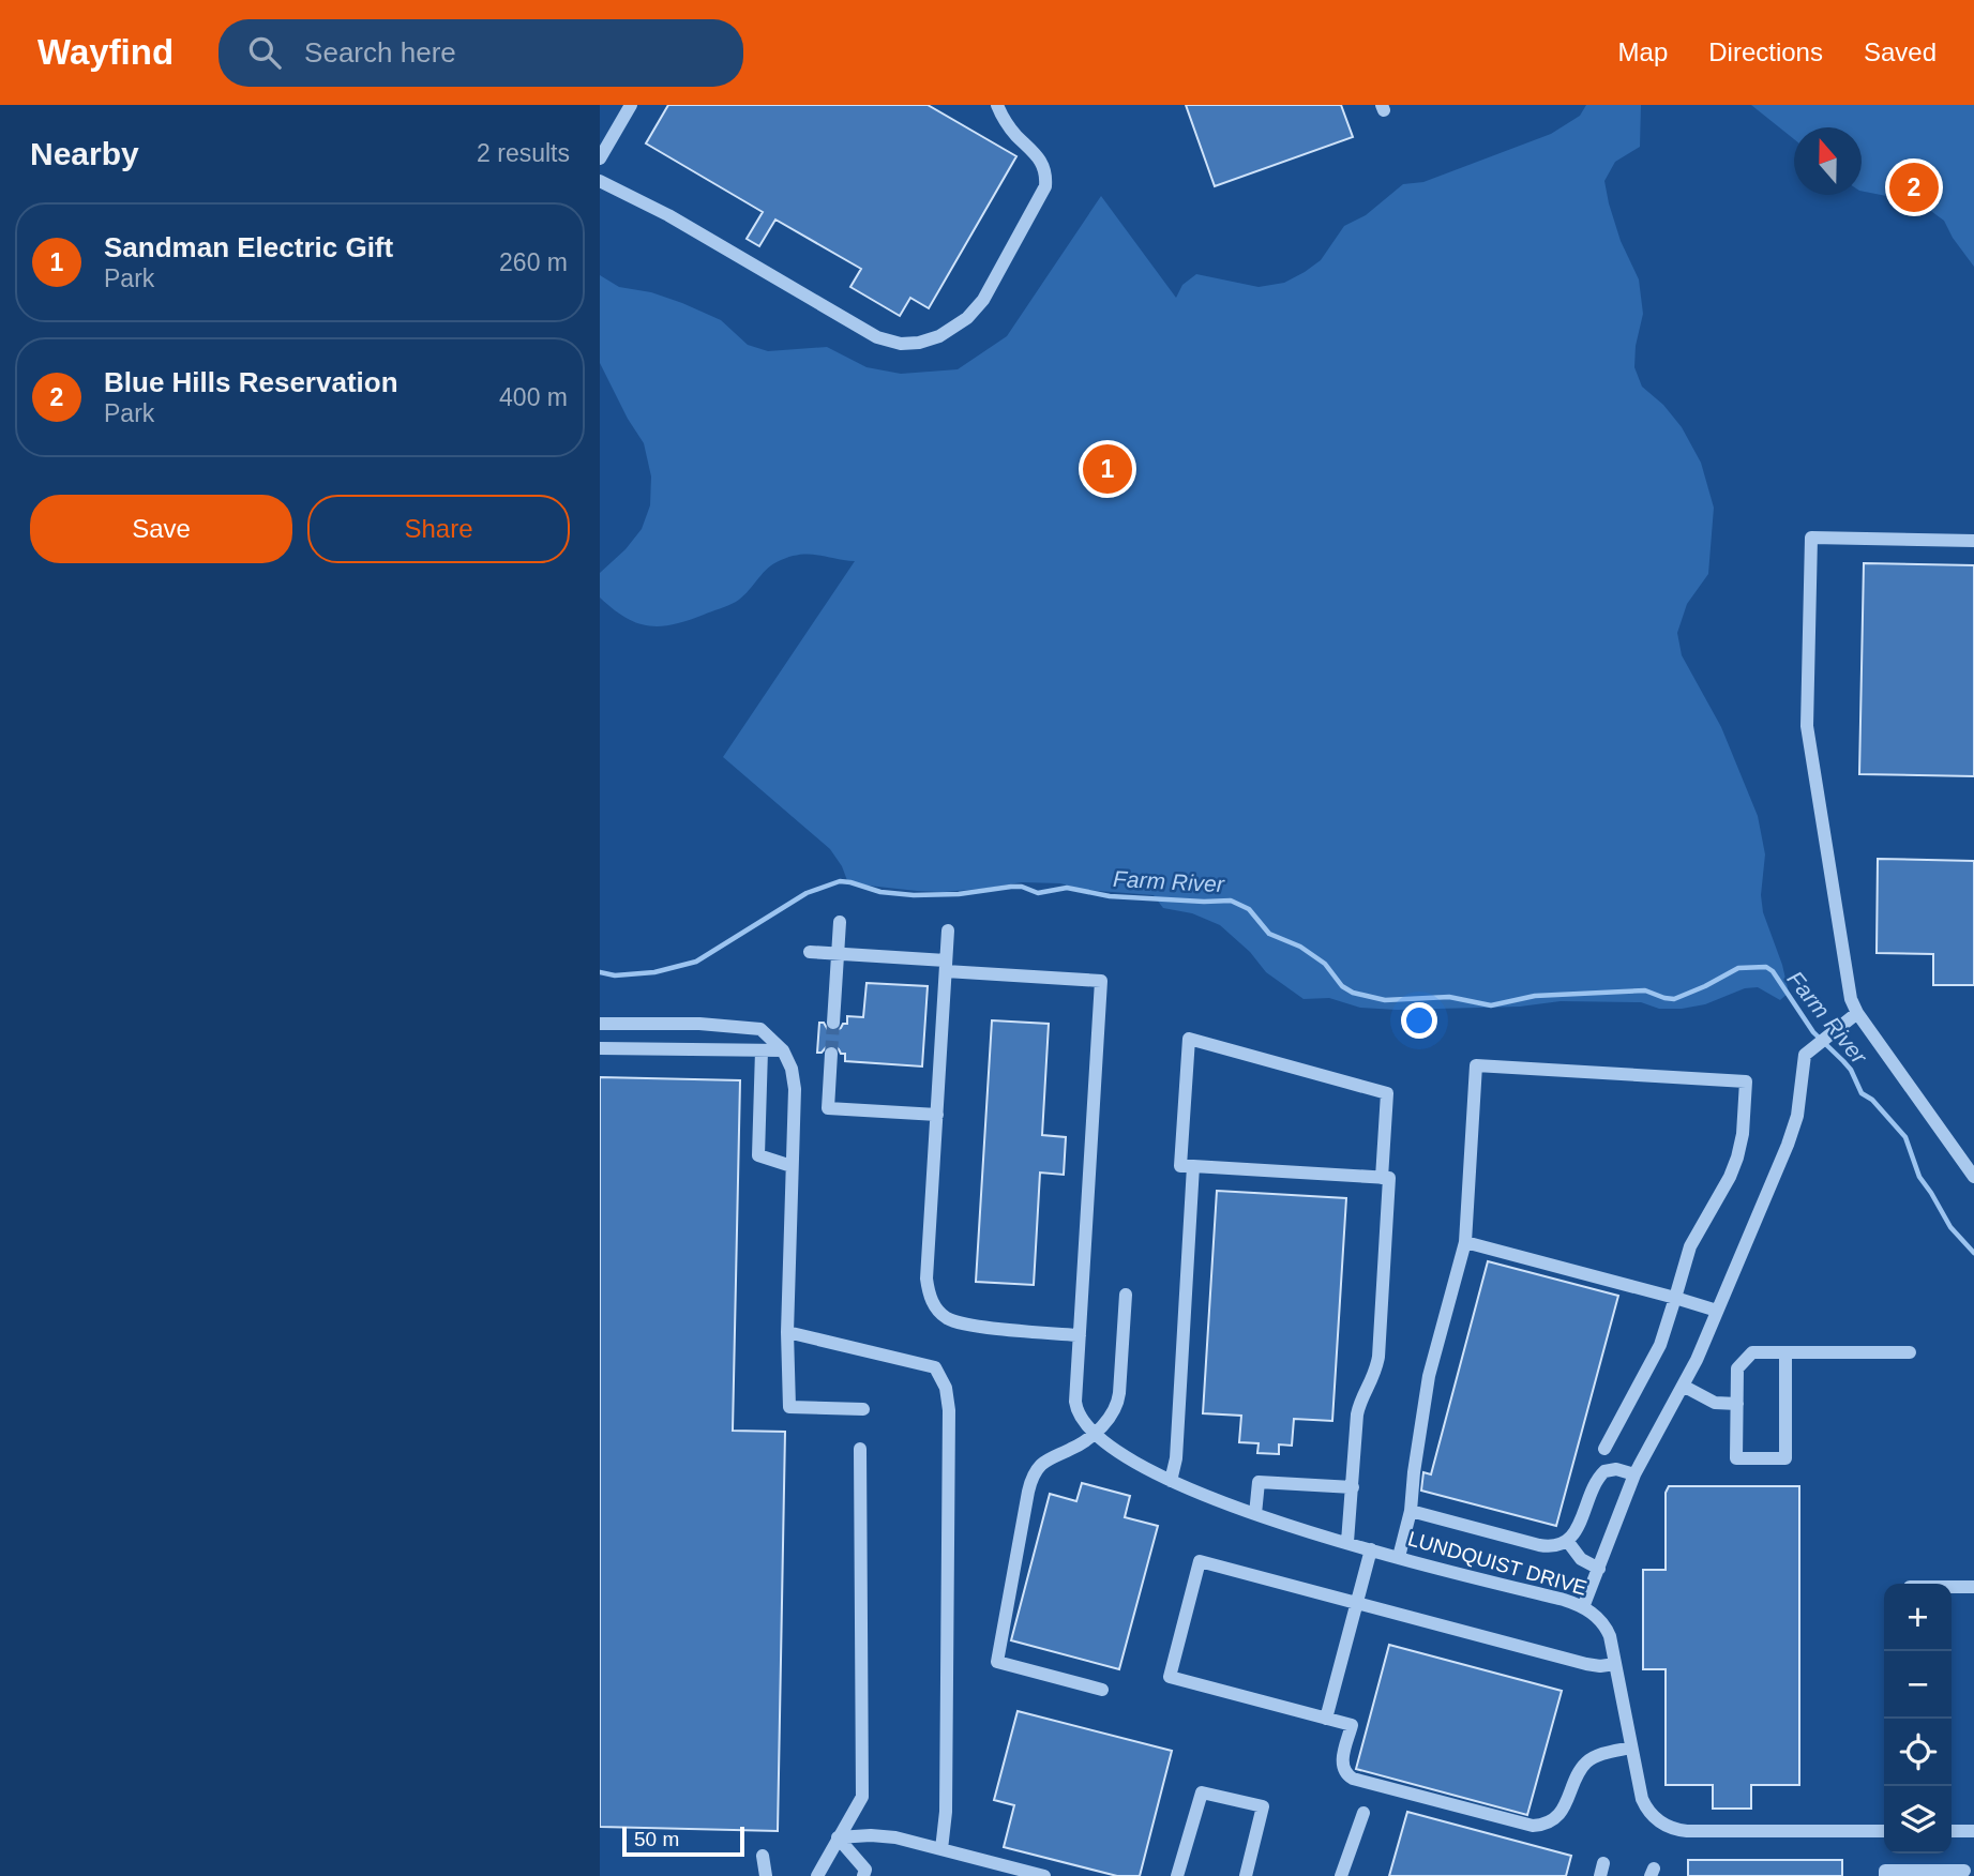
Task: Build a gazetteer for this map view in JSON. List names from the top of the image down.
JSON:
{
  "streets": {
    "street": ["LUNDQUIST DRIVE"]
  },
  "water": ["Farm River"],
  "scale_bar": "50 m",
  "north": "top",
  "page": {
    "header": "Wayfind",
    "search": "Search here",
    "nav": ["Map", "Directions", "Saved"],
    "heading": ["Nearby", "2 results"],
    "pins": ["2", "1"],
    "list": [
      {
        "mark": "1",
        "name": "Sandman Electric Gift",
        "note": "Park",
        "value": "260 m"
      },
      {
        "mark": "2",
        "name": "Blue Hills Reservation",
        "note": "Park",
        "value": "400 m"
      }
    ],
    "buttons": ["Save", "Share"],
    "map_buttons": ["+", "−"],
    "scale": "50 m"
  }
}
